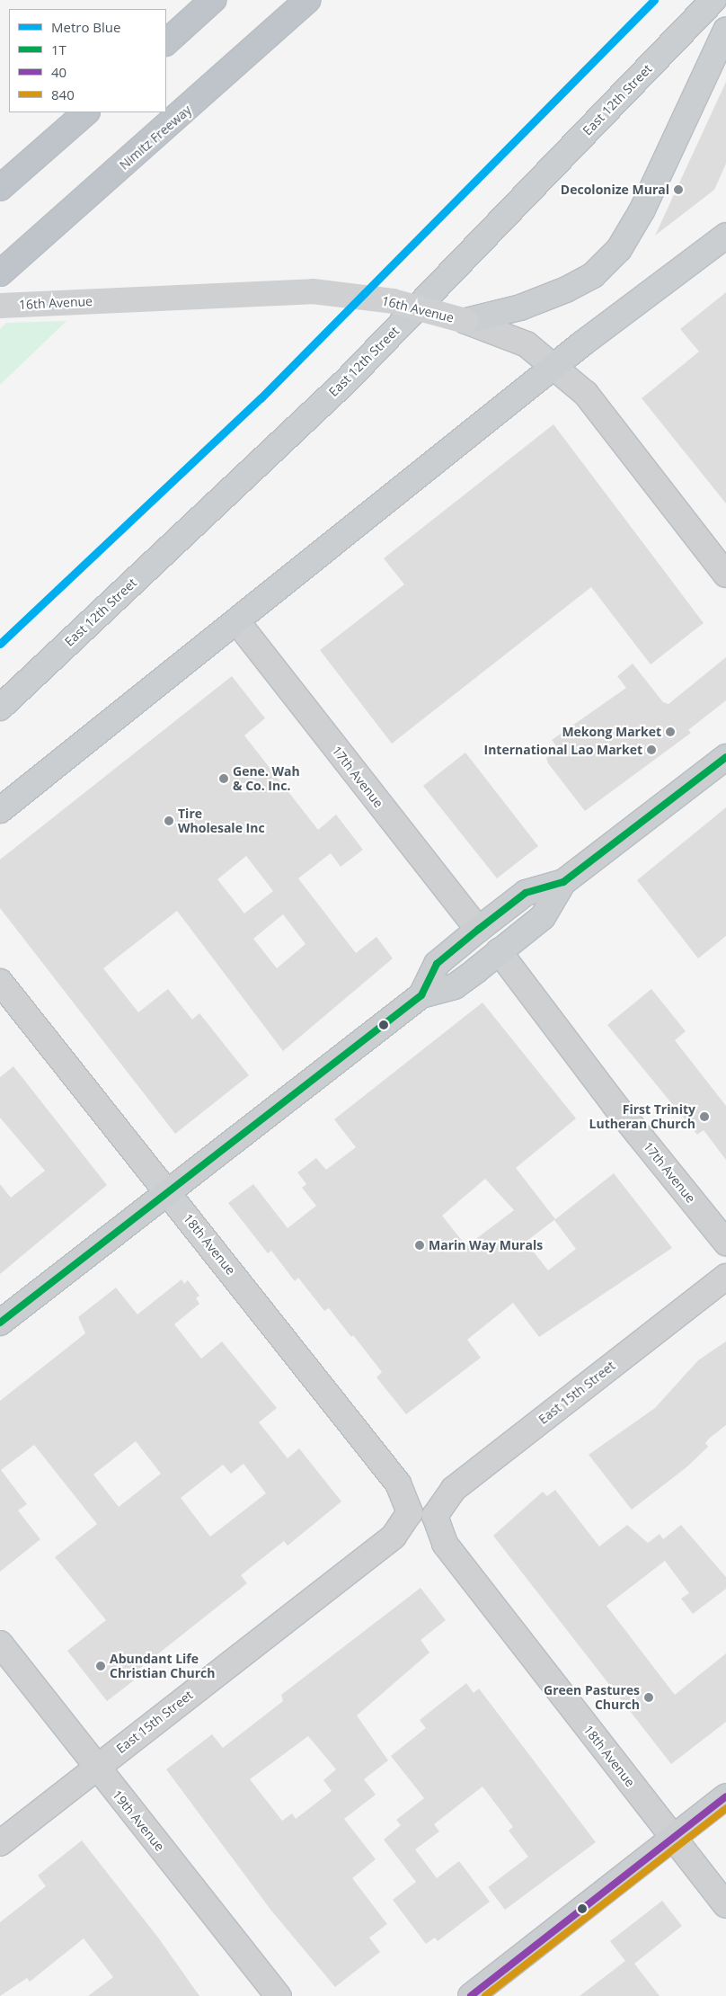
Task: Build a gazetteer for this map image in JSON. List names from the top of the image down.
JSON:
{
  "streets": {
    "highway": ["Nimitz Freeway"],
    "main road": ["East 12th Street"],
    "street": [
      "16th Avenue",
      "17th Avenue",
      "18th Avenue",
      "East 15th Street",
      "19th Avenue"
    ]
  },
  "crossings": [
    ["18th Avenue", "East 15th Street"],
    ["East 15th Street", "19th Avenue"]
  ],
  "places": [
    "Decolonize Mural",
    "Mekong Market",
    "International Lao Market",
    "Gene. Wah & Co. Inc.",
    "Tire Wholesale Inc",
    "First Trinity Lutheran Church",
    "Marin Way Murals",
    "Abundant Life Christian Church",
    "Green Pastures Church"
  ],
  "lines": [
    "metro line Blue",
    "transit line 1T",
    "transit line 40",
    "transit line 840"
  ],
  "legend": [
    "Metro Blue",
    "1T",
    "40",
    "840"
  ]
}
